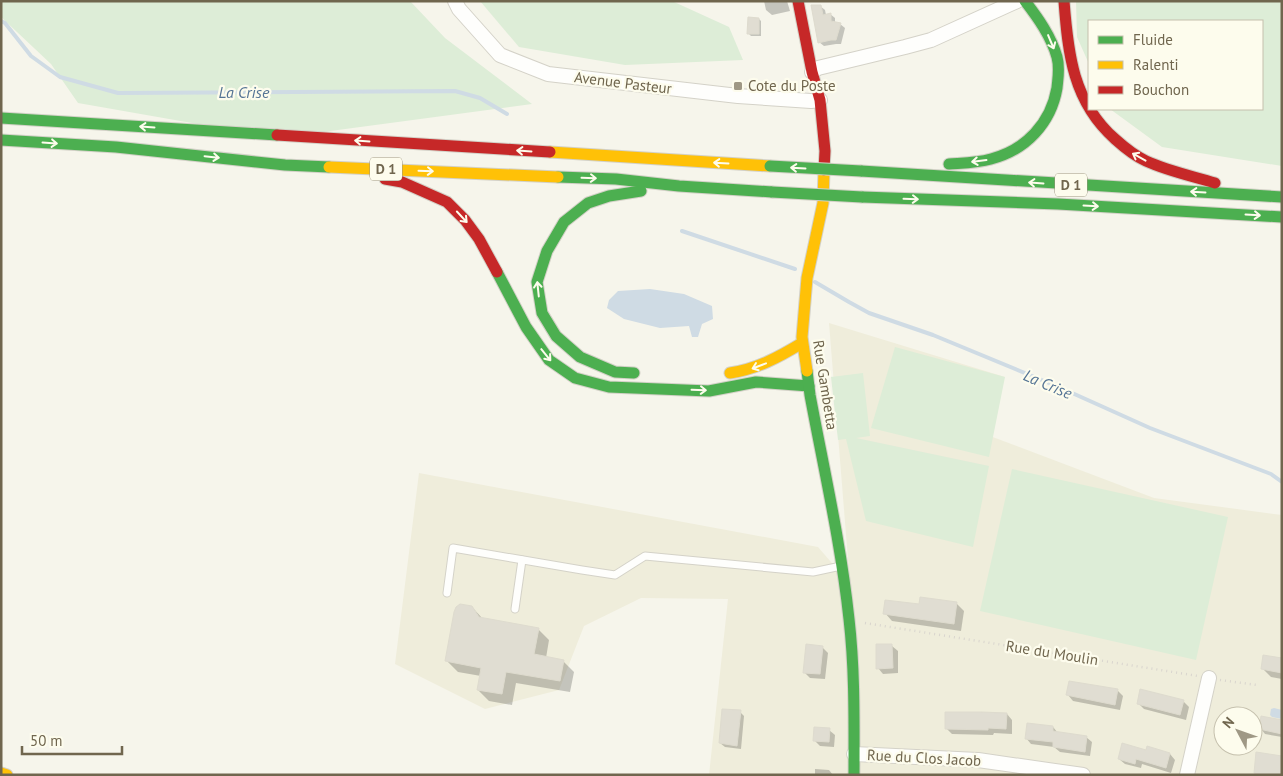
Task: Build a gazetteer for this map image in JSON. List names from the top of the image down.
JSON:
{
  "streets": {
    "main road": ["D 1", "Rue Gambetta"],
    "street": ["Avenue Pasteur", "Rue du Clos Jacob"],
    "path": ["Rue du Moulin"]
  },
  "crossings": [
    ["Avenue Pasteur", "Rue Gambetta"],
    ["Rue Gambetta", "Rue du Moulin"],
    ["Rue Gambetta", "Rue du Clos Jacob"]
  ],
  "water": ["La Crise"],
  "places": {
    "transit": ["Cote du Poste"]
  },
  "legend": ["Fluide", "Ralenti", "Bouchon"],
  "scale_bar": "50 m",
  "north": "top left"
}
